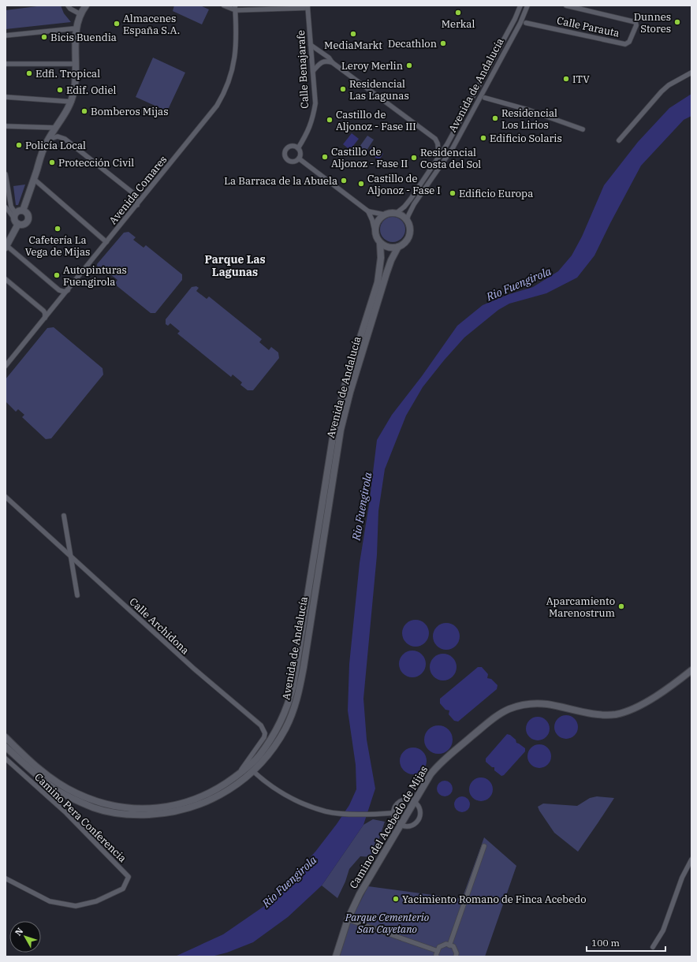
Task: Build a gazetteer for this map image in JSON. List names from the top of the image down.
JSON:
{
  "streets": {
    "street": [
      "Calle Parauta",
      "Calle Benajarafe",
      "Avenida de Andalucía",
      "Avenida Comares",
      "Calle Archidona",
      "Camino Pera Conferencia",
      "Camino del Acebedo de Mijas"
    ]
  },
  "crossings": [
    ["Avenida de Andalucía", "Calle Archidona"]
  ],
  "districts": ["Parque Las Lagunas"],
  "water": ["Rio Fuengirola"],
  "parks": ["Parque Cementerio San Cayetano"],
  "places": [
    "Merkal",
    "Dunnes Stores",
    "Almacenes España S.A.",
    "MediaMarkt",
    "Bicis Buendia",
    "Decathlon",
    "Leroy Merlin",
    "Edfi. Tropical",
    "ITV",
    "Residencial Las Lagunas",
    "Edif. Odiel",
    "Bomberos Mijas",
    "Residencial Los Lirios",
    "Castillo de Aljonoz - Fase III",
    "Edificio Solaris",
    "Policía Local",
    "Castillo de Aljonoz - Fase II",
    "Residencial Costa del Sol",
    "Protección Civil",
    "La Barraca de la Abuela",
    "Castillo de Aljonoz - Fase I",
    "Edificio Europa",
    "Cafetería La Vega de Mijas",
    "Autopinturas Fuengirola",
    "Aparcamiento Marenostrum",
    "Yacimiento Romano de Finca Acebedo"
  ],
  "scale_bar": "100 m",
  "north": "top left"
}
